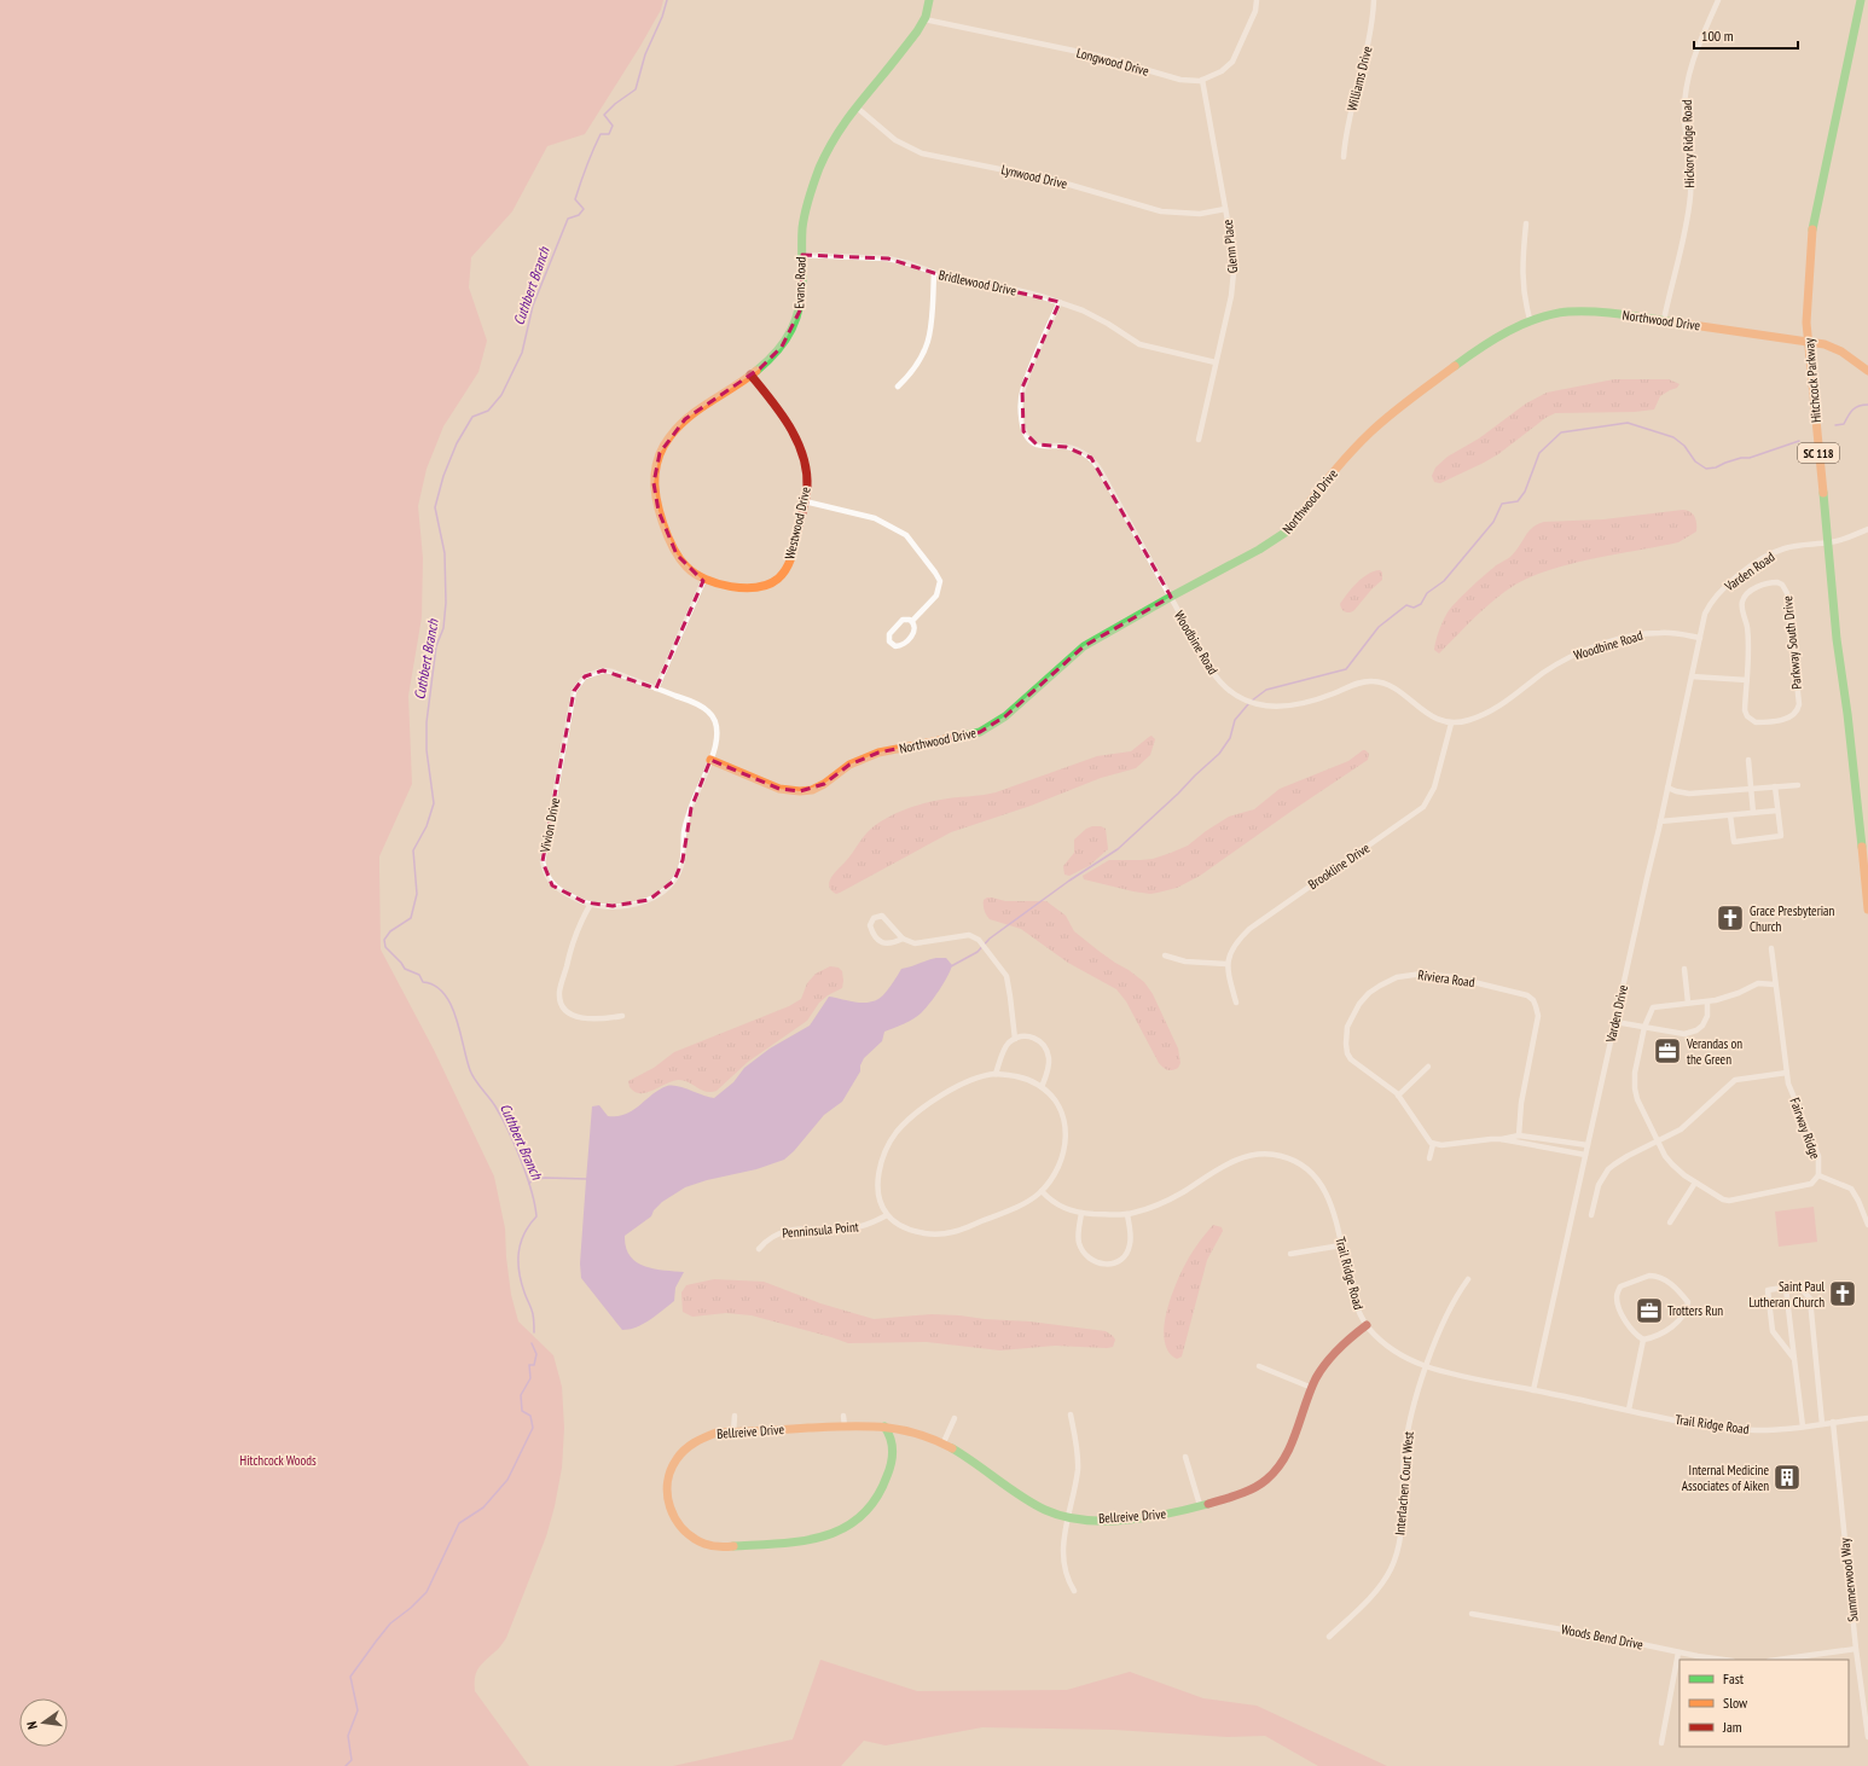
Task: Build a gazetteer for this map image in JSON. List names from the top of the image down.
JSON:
{
  "streets": {
    "street": [
      "Longwood Drive",
      "Williams Drive",
      "Hickory Ridge Road",
      "Lynwood Drive",
      "Glenn Place",
      "Evans Road",
      "Bridlewood Drive",
      "Northwood Drive",
      "Hitchcock Parkway",
      "SC 118",
      "Westwood Drive",
      "Varden Road",
      "Woodbine Road",
      "Parkway South Drive",
      "Vivion Drive",
      "Brookline Drive",
      "Riviera Road",
      "Varden Drive",
      "Fairway Ridge",
      "Penninsula Point",
      "Trail Ridge Road",
      "Bellreive Drive",
      "Interlachen Court West",
      "Summerwood Way",
      "Woods Bend Drive"
    ]
  },
  "crossings": [
    ["Longwood Drive", "Glenn Place"],
    ["Longwood Drive", "Evans Road"],
    ["Hickory Ridge Road", "Northwood Drive"],
    ["Lynwood Drive", "Glenn Place"],
    ["Lynwood Drive", "Evans Road"],
    ["Glenn Place", "Bridlewood Drive"],
    ["Evans Road", "Bridlewood Drive"],
    ["Evans Road", "Westwood Drive"],
    ["Bridlewood Drive", "Woodbine Road"],
    ["Northwood Drive", "Hitchcock Parkway"],
    ["Northwood Drive", "Woodbine Road"],
    ["Northwood Drive", "Vivion Drive"],
    ["Hitchcock Parkway", "Varden Road"],
    ["Varden Road", "Woodbine Road"],
    ["Varden Road", "Varden Drive"],
    ["Woodbine Road", "Brookline Drive"],
    ["Woodbine Road", "Varden Drive"],
    ["Varden Drive", "Trail Ridge Road"],
    ["Penninsula Point", "Trail Ridge Road"],
    ["Trail Ridge Road", "Bellreive Drive"],
    ["Trail Ridge Road", "Interlachen Court West"],
    ["Trail Ridge Road", "Summerwood Way"]
  ],
  "water": ["Cuthbert Branch"],
  "parks": ["Hitchcock Woods"],
  "places": {
    "church": ["Grace Presbyterian Church", "Saint Paul Lutheran Church"],
    "office": ["Verandas on the Green", "Trotters Run"],
    "building": ["Internal Medicine Associates of Aiken"]
  },
  "legend": ["Fast", "Slow", "Jam"],
  "scale_bar": "100 m",
  "north": "left"
}
